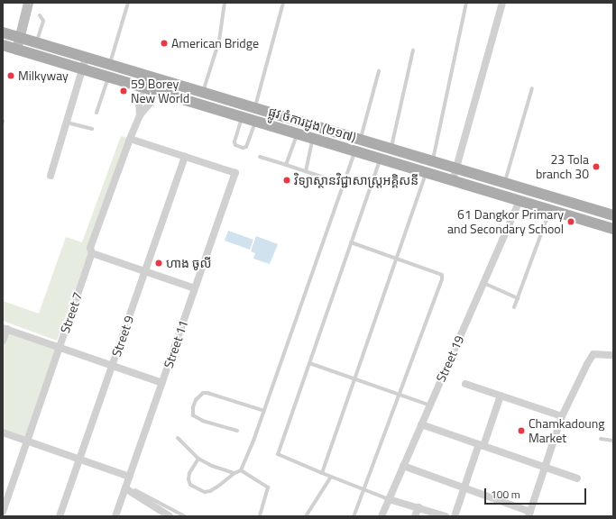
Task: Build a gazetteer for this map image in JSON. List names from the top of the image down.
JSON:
{
  "streets": {
    "main road": ["ផ្លូវ ចំការដូង (២១៧)"],
    "street": [
      "Street 7",
      "Street 9",
      "Street 11",
      "Street 19"
    ]
  },
  "crossings": [
    ["ផ្លូវ ចំការដូង (២១៧)", "Street 7"],
    ["ផ្លូវ ចំការដូង (២១៧)", "Street 19"],
    ["Street 9", "Street 11"]
  ],
  "places": [
    "American Bridge",
    "Milkyway",
    "59 Borey New World",
    "23 Tola branch 30",
    "វិទ្យាស្ថានវិជ្ជាសាស្រ្តអគ្គិសនី",
    "61 Dangkor Primary and Secondary School",
    "ហាង ចូលី",
    "Chamkadoung Market"
  ],
  "scale_bar": "100 m"
}
